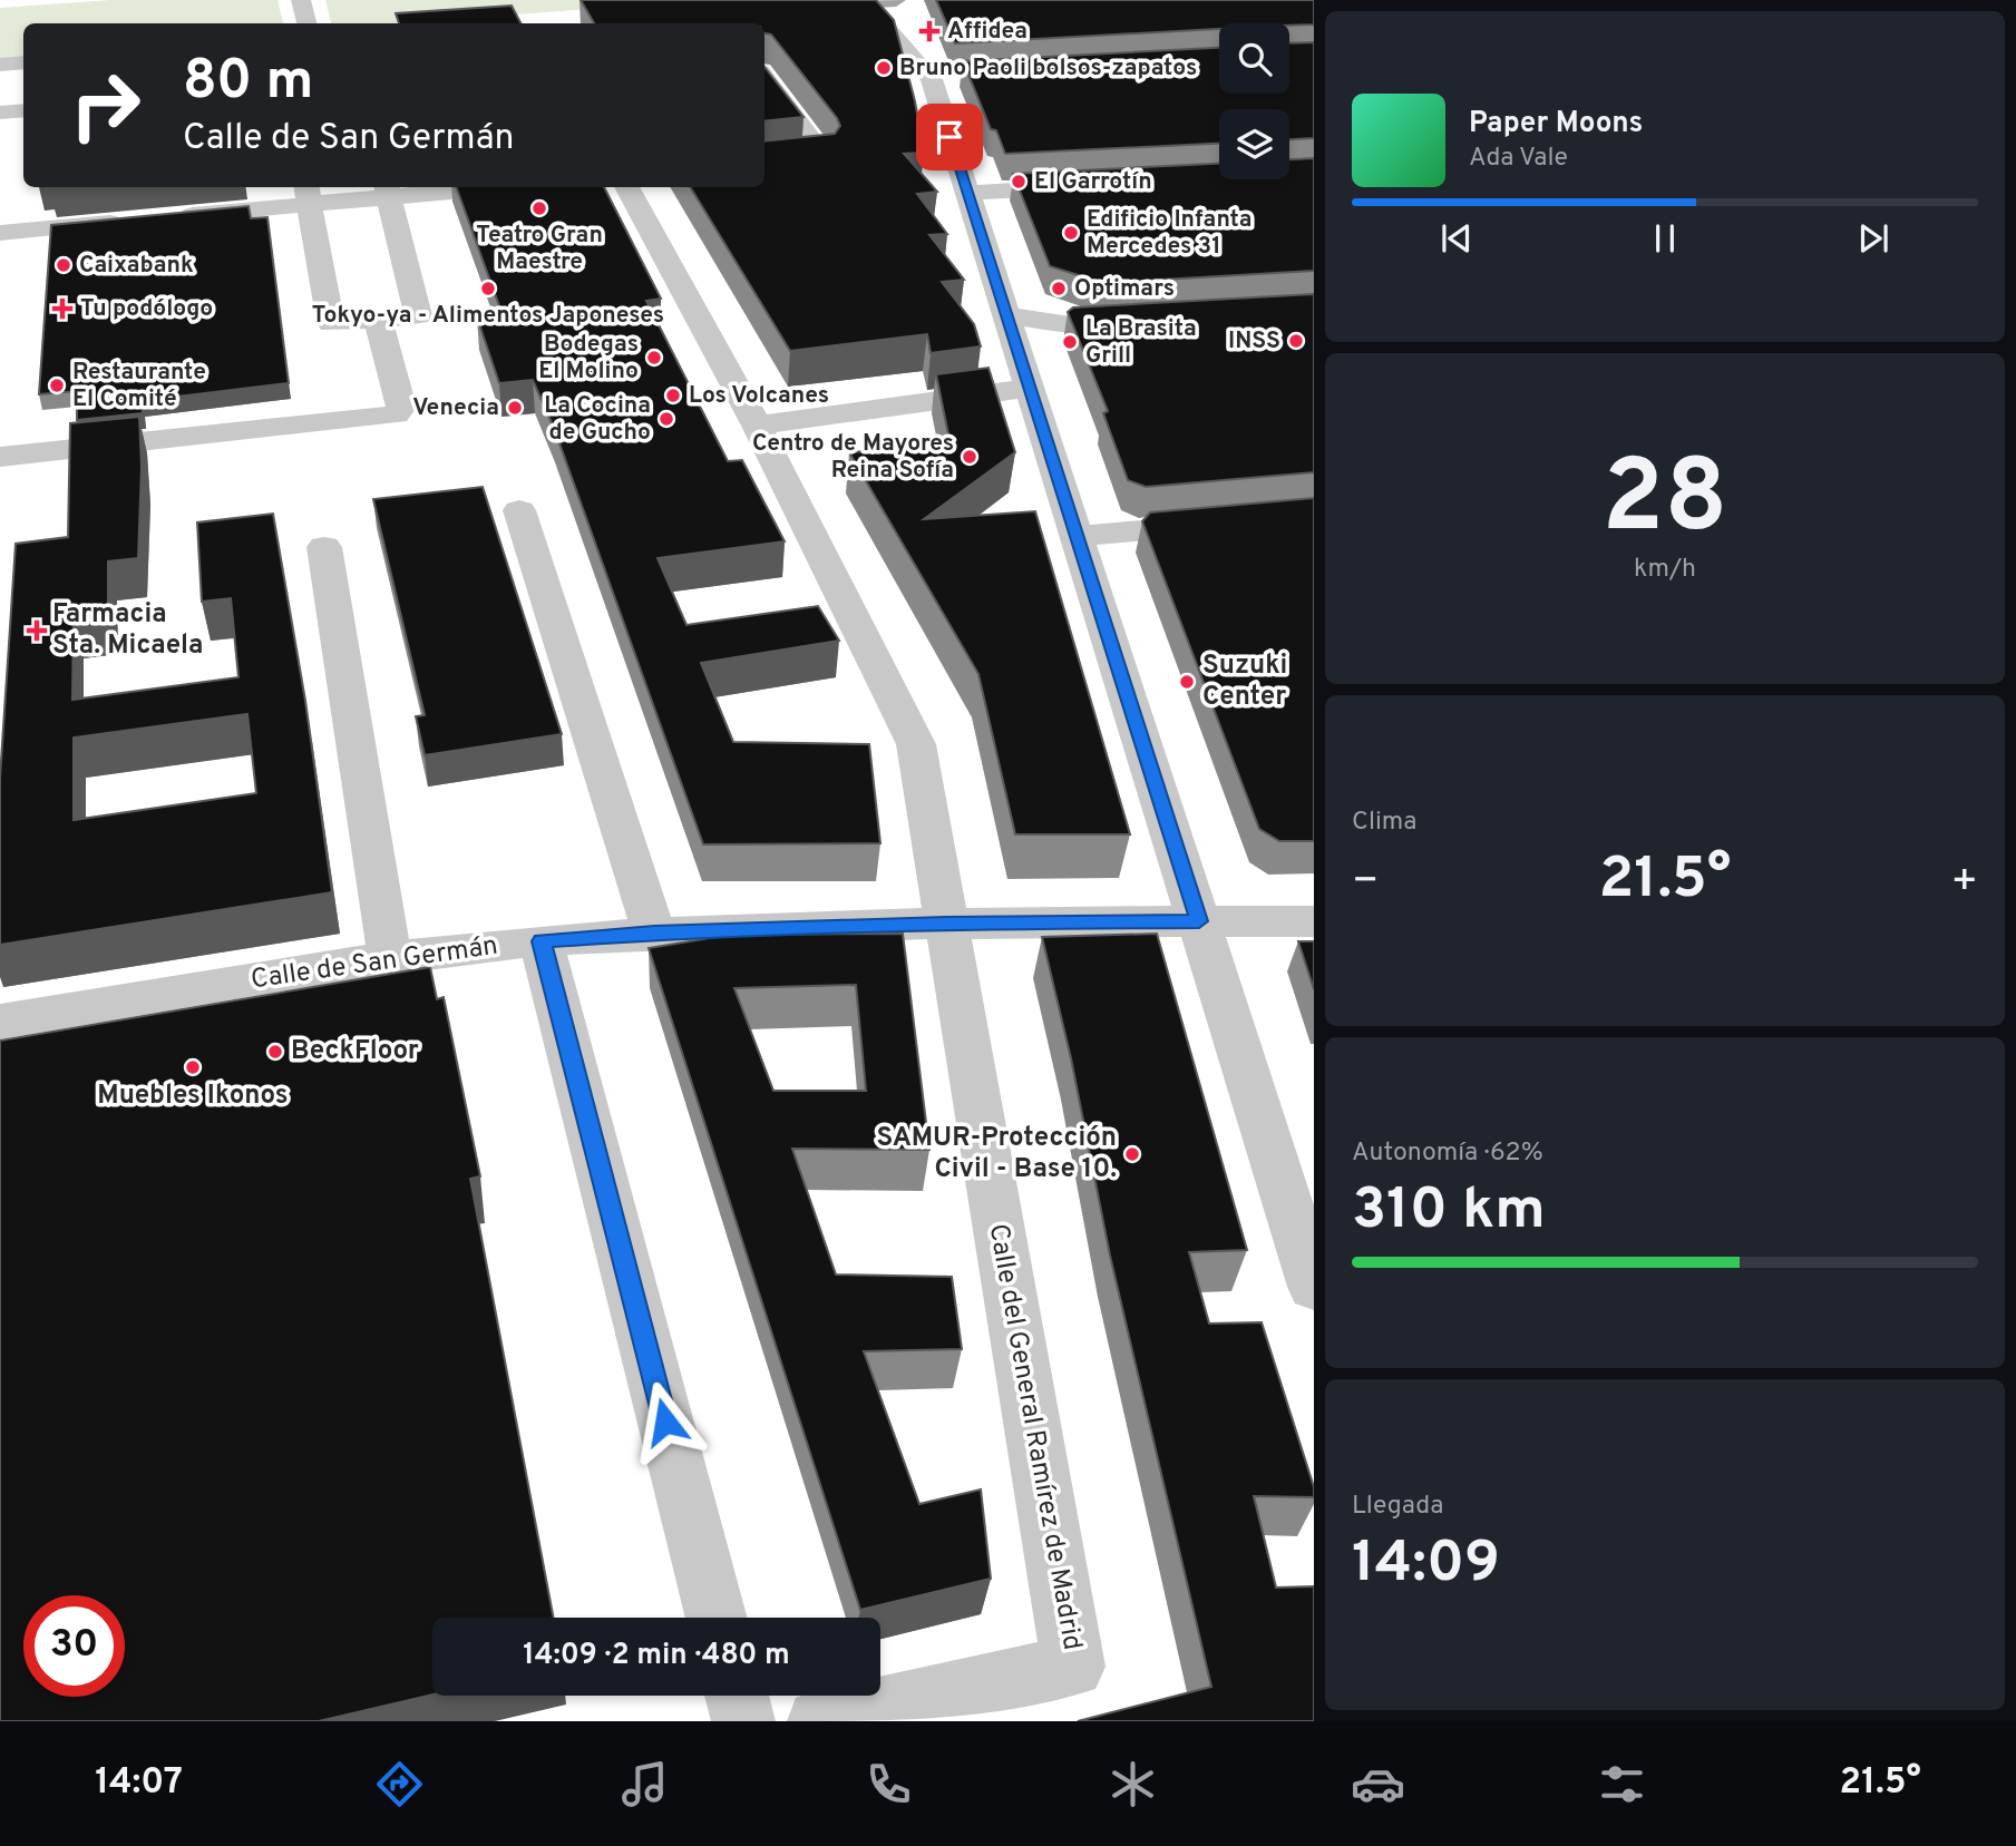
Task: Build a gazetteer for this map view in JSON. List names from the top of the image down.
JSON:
{
  "streets": {
    "street": ["Calle de San Germán", "Calle del General Ramírez de Madrid"]
  },
  "crossings": [
    ["Calle de San Germán", "Calle del General Ramírez de Madrid"]
  ],
  "places": {
    "health": ["Affidea", "Tu podólogo", "Farmacia Sta. Micaela"],
    "other": [
      "Bruno Paoli bolsos-zapatos",
      "El Garrotín",
      "Teatro Gran Maestre",
      "Edificio Infanta Mercedes 31",
      "Caixabank",
      "Tokyo-ya - Alimentos Japoneses",
      "Optimars",
      "INSS",
      "La Brasita Grill",
      "Bodegas El Molino",
      "Restaurante El Comité",
      "Los Volcanes",
      "Venecia",
      "La Cocina de Gucho",
      "Centro de Mayores Reina Sofía",
      "Suzuki Center",
      "BeckFloor",
      "Muebles Ikonos",
      "SAMUR-Protección Civil - Base 10."
    ]
  },
  "page": {
    "turn": ["80 m", "Calle de San Germán"],
    "song": ["Paper Moons", "Ada Vale"],
    "tile": [
      ["28", "km/h"],
      "Clima",
      ["Autonomía · 62%", "310 km"],
      ["Llegada", "14:09"]
    ],
    "heat": ["−", "21.5°", "+"],
    "limit": "30",
    "trip": "14:09 · 2 min · 480 m",
    "tabs": ["14:07", "21.5°"]
  }
}
